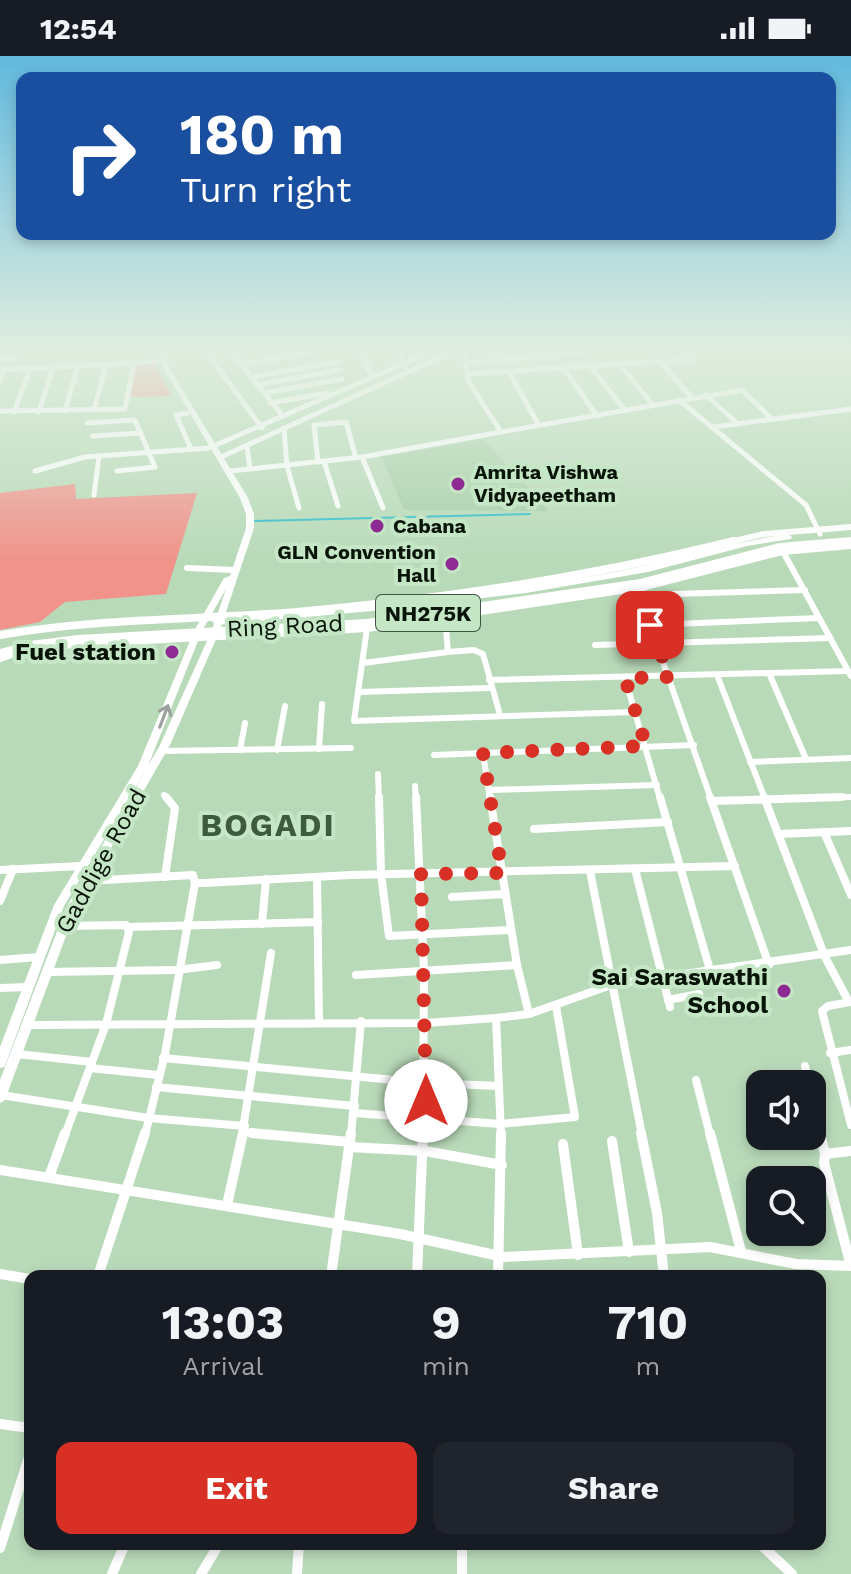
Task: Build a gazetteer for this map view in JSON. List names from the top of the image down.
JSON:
{
  "streets": {
    "highway": ["NH275K", "Ring Road"],
    "main road": ["Gaddige Road"]
  },
  "crossings": [
    ["Ring Road", "Gaddige Road"]
  ],
  "districts": ["BOGADI"],
  "places": [
    "Amrita Vishwa Vidyapeetham",
    "Cabana",
    "GLN Convention Hall",
    "Fuel station",
    "Sai Saraswathi School"
  ],
  "page": {
    "status": "12:54",
    "turn": ["180 m", "Turn right"],
    "eta": [
      "13:03",
      "Arrival",
      "9",
      "min",
      "710",
      "m"
    ],
    "buttons": ["Exit", "Share"]
  }
}
